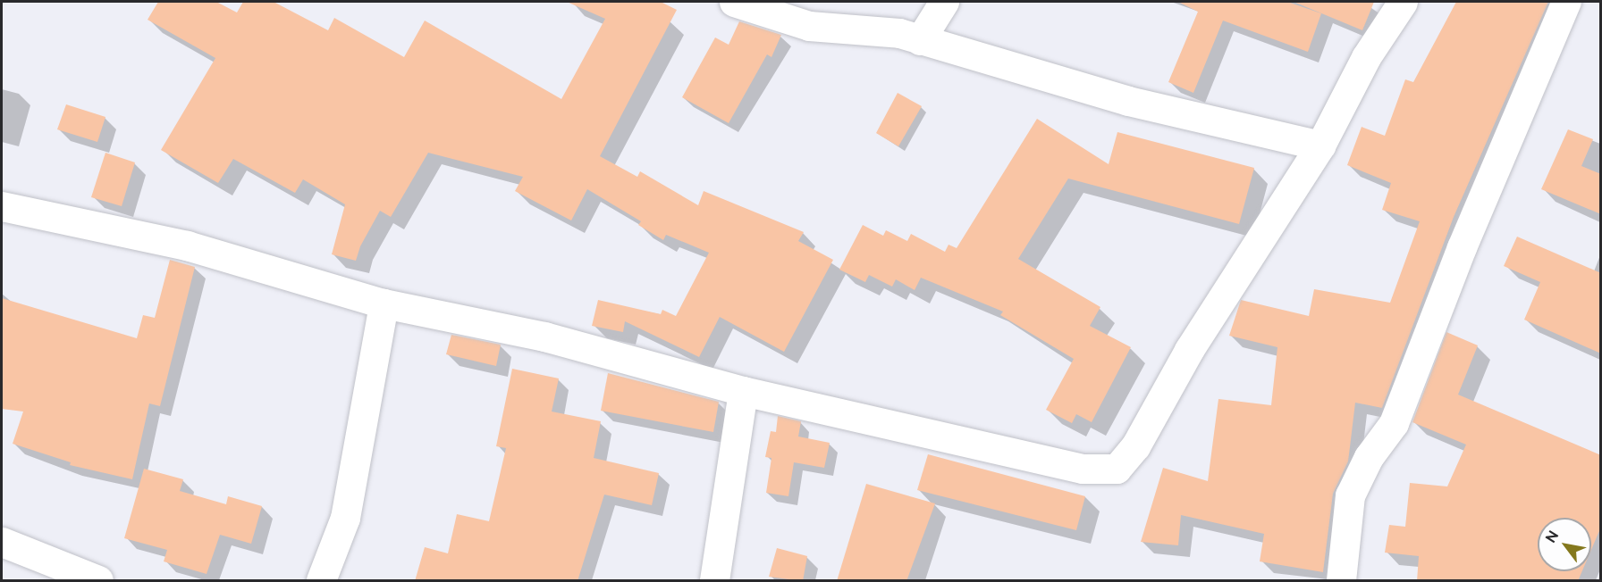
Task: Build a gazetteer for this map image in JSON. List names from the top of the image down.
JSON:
{
  "north": "top left"
}
